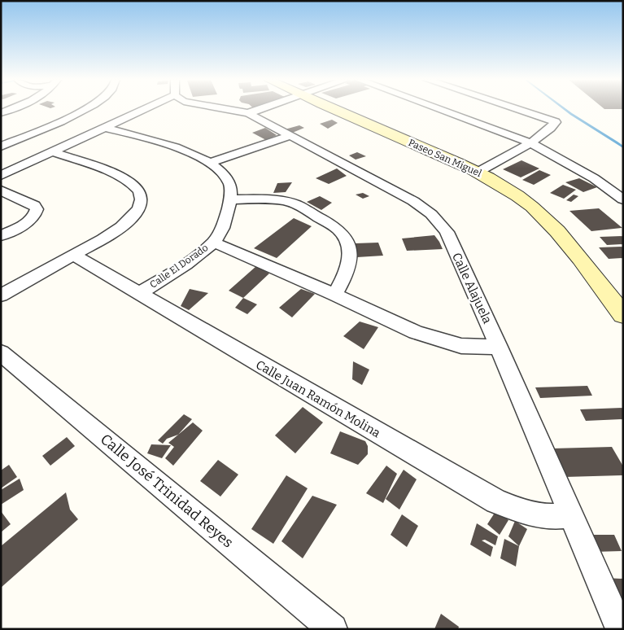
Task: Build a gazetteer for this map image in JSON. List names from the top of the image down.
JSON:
{
  "streets": {
    "street": [
      "Paseo San Miguel",
      "Calle El Dorado",
      "Calle Alajuela",
      "Calle Juan Ramón Molina",
      "Calle José Trinidad Reyes"
    ]
  },
  "crossings": [
    ["Calle El Dorado", "Calle Juan Ramón Molina"],
    ["Calle Alajuela", "Calle Juan Ramón Molina"]
  ]
}
